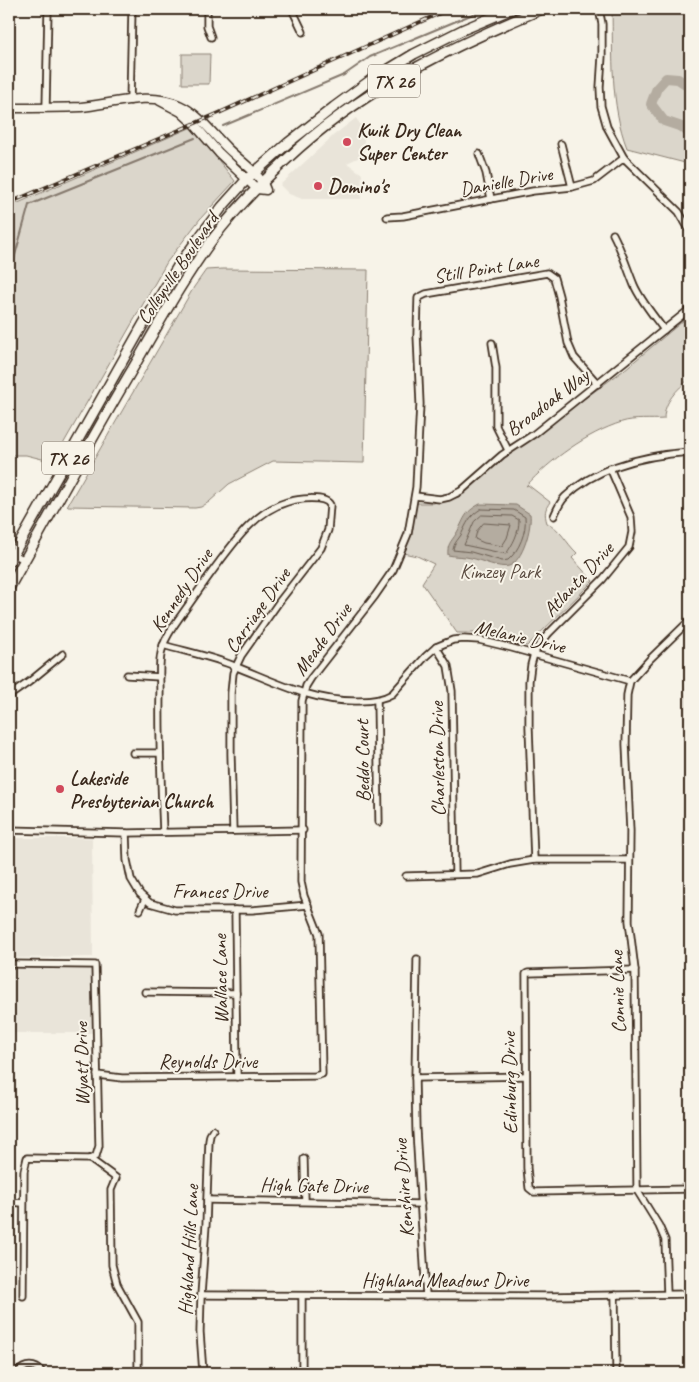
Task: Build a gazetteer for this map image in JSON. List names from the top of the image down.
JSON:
{
  "streets": {
    "main road": ["TX 26", "Colleyville Boulevard"],
    "street": [
      "Danielle Drive",
      "Still Point Lane",
      "Broadoak Way",
      "Atlanta Drive",
      "Kennedy Drive",
      "Carriage Drive",
      "Melanie Drive",
      "Meade Drive",
      "Charleston Drive",
      "Beddo Court",
      "Frances Drive",
      "Wallace Lane",
      "Connie Lane",
      "Reynolds Drive",
      "Wyatt Drive",
      "Edinburg Drive",
      "High Gate Drive",
      "Kenshire Drive",
      "Highland Hills Lane",
      "Highland Meadows Drive"
    ]
  },
  "crossings": [
    ["Still Point Lane", "Broadoak Way"],
    ["Still Point Lane", "Meade Drive"],
    ["Broadoak Way", "Meade Drive"],
    ["Atlanta Drive", "Melanie Drive"],
    ["Kennedy Drive", "Carriage Drive"],
    ["Kennedy Drive", "Melanie Drive"],
    ["Carriage Drive", "Melanie Drive"],
    ["Melanie Drive", "Meade Drive"],
    ["Melanie Drive", "Charleston Drive"],
    ["Melanie Drive", "Beddo Court"],
    ["Melanie Drive", "Connie Lane"],
    ["Meade Drive", "Frances Drive"],
    ["Meade Drive", "Reynolds Drive"],
    ["Frances Drive", "Wallace Lane"],
    ["Wallace Lane", "Reynolds Drive"],
    ["Connie Lane", "Edinburg Drive"],
    ["Connie Lane", "Highland Meadows Drive"],
    ["Reynolds Drive", "Wyatt Drive"],
    ["High Gate Drive", "Kenshire Drive"],
    ["High Gate Drive", "Highland Hills Lane"],
    ["Kenshire Drive", "Highland Meadows Drive"],
    ["Highland Hills Lane", "Highland Meadows Drive"]
  ],
  "parks": ["Kimzey Park"],
  "places": ["Kwik Dry Clean Super Center", "Domino's", "Lakeside Presbyterian Church"]
}
